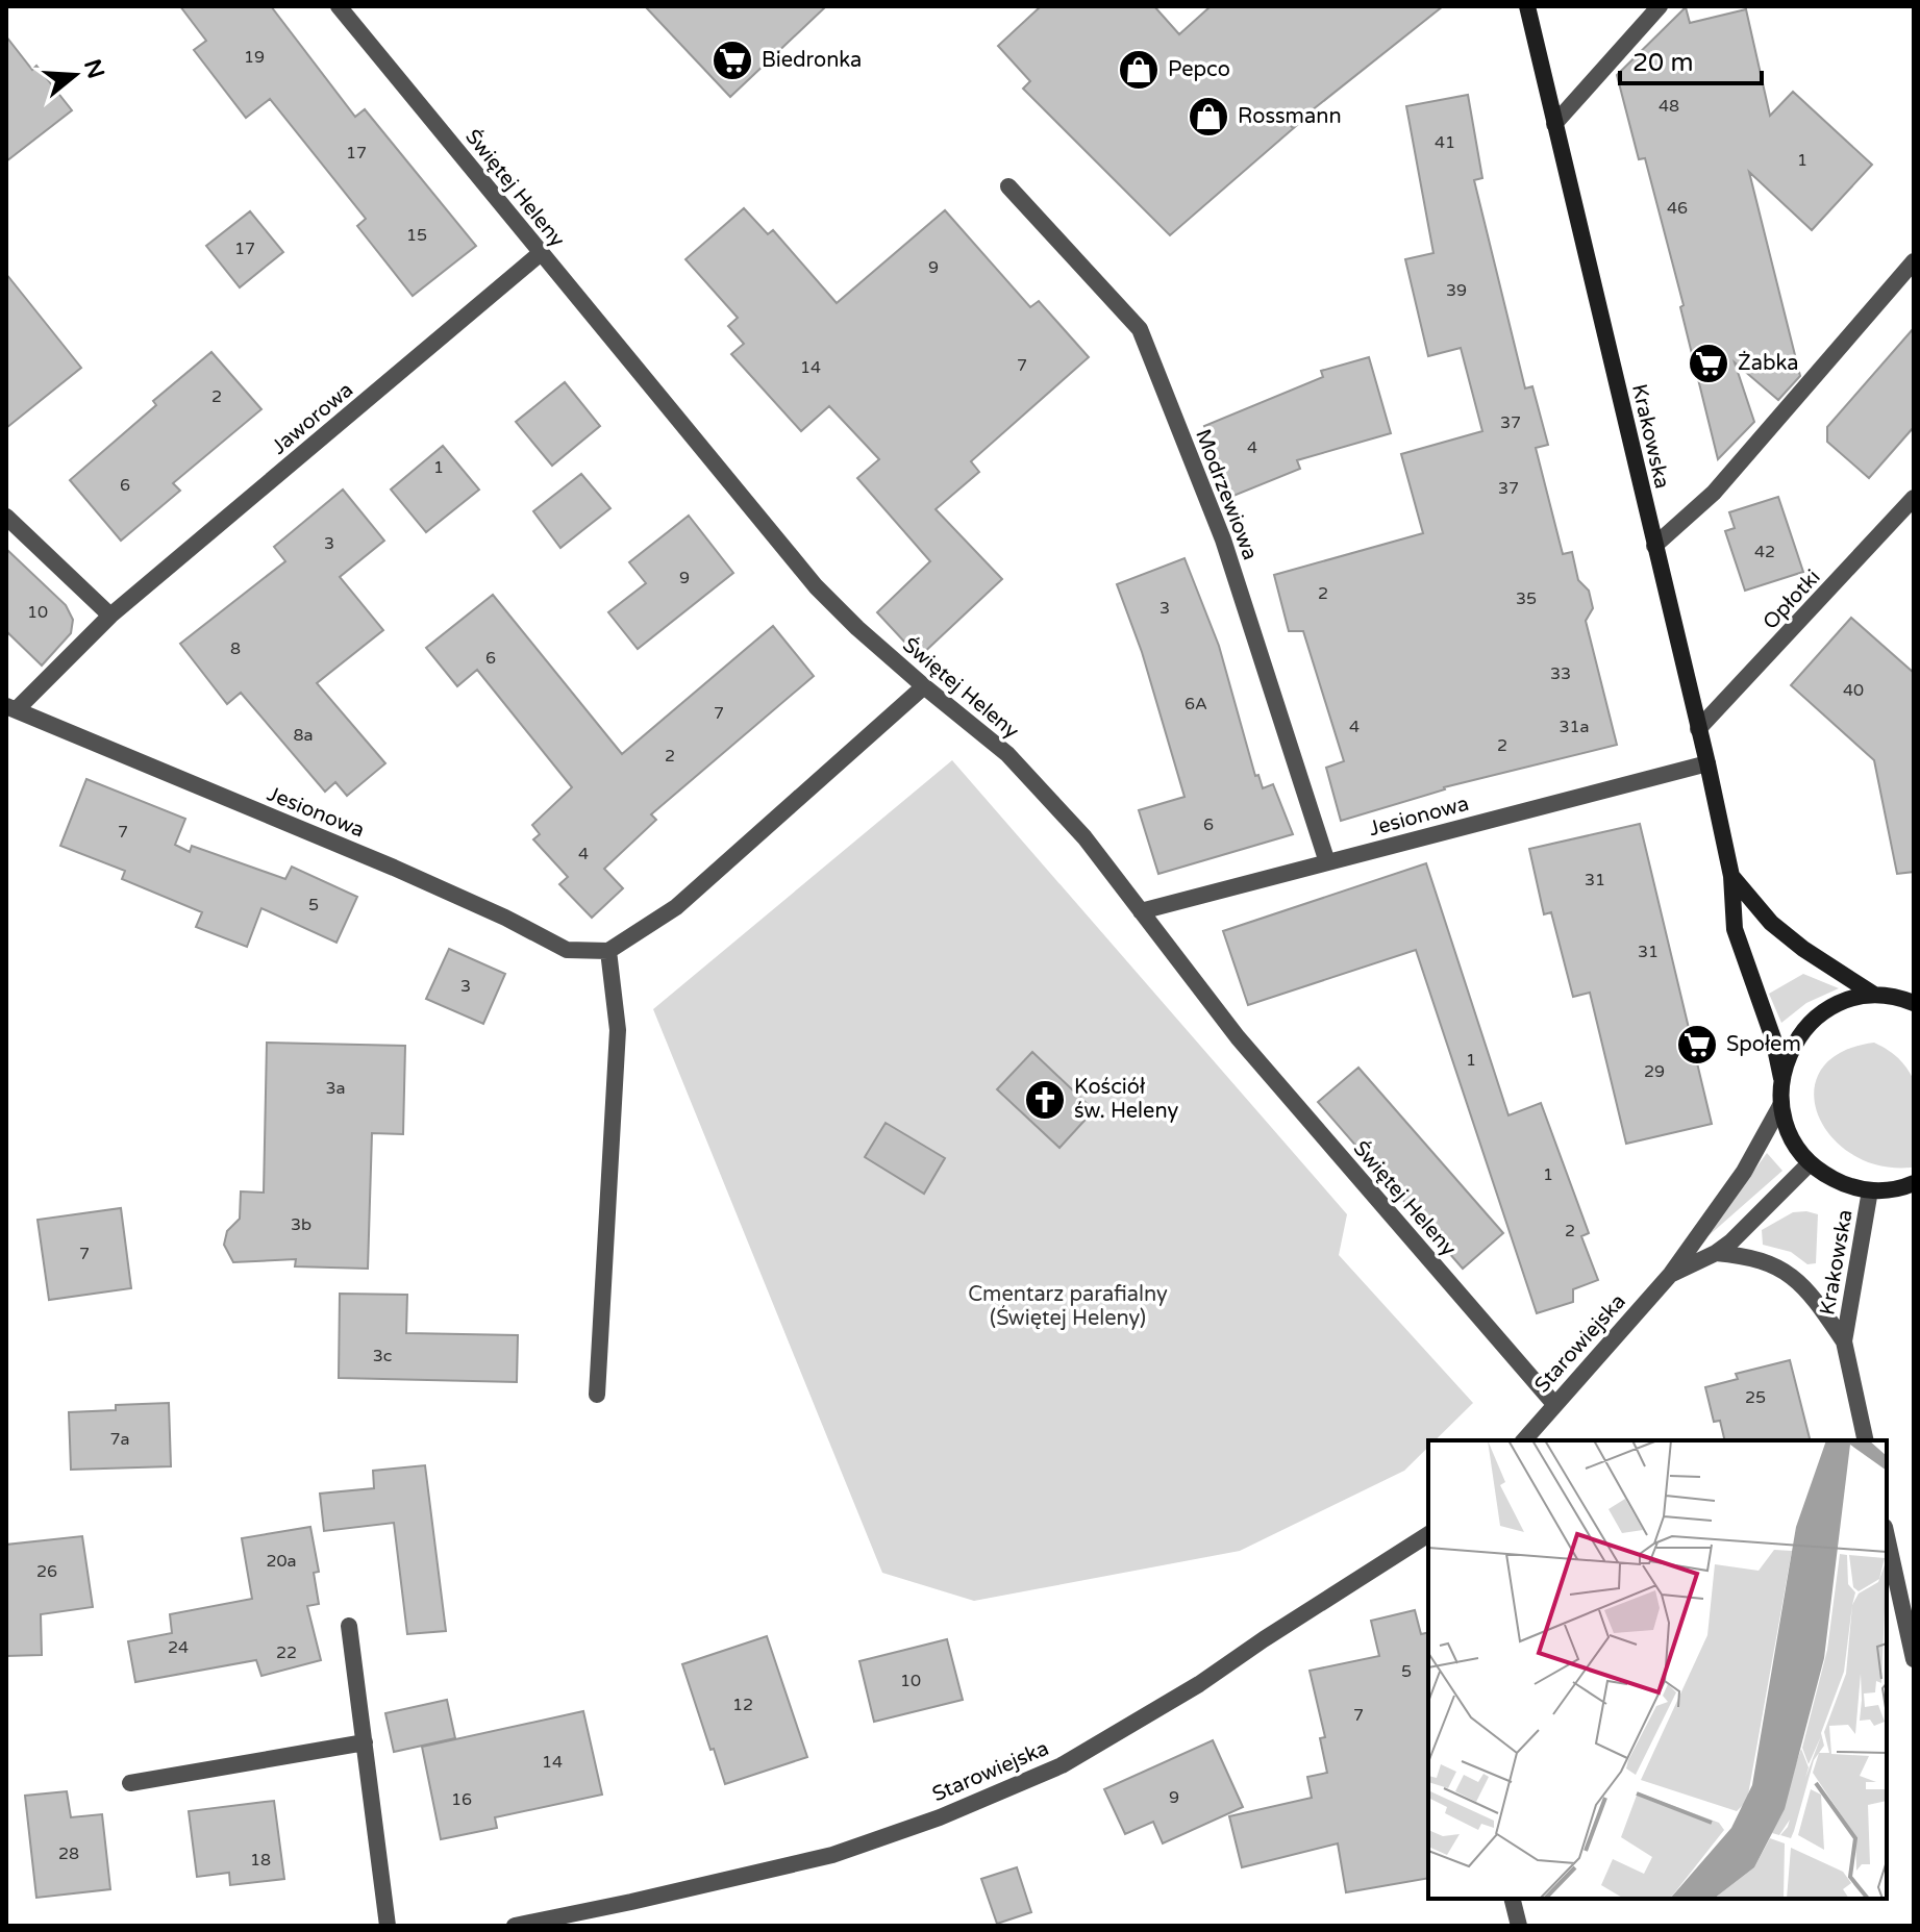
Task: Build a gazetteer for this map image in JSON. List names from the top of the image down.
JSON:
{
  "streets": {
    "main road": ["Krakowska"],
    "street": [
      "Świętej Heleny",
      "Jaworowa",
      "Modrzewiowa",
      "Opłotki",
      "Jesionowa",
      "Starowiejska"
    ]
  },
  "crossings": [
    ["Świętej Heleny", "Jaworowa"],
    ["Świętej Heleny", "Jesionowa"],
    ["Świętej Heleny", "Starowiejska"],
    ["Jaworowa", "Jesionowa"],
    ["Krakowska", "Opłotki"],
    ["Krakowska", "Jesionowa"],
    ["Krakowska", "Starowiejska"],
    ["Modrzewiowa", "Jesionowa"]
  ],
  "parks": ["Cmentarz parafialny (Świętej Heleny)"],
  "places": {
    "supermarket": ["Biedronka", "Żabka", "Społem"],
    "shop": ["Pepco", "Rossmann"],
    "church": ["Kościół św. Heleny"]
  },
  "house_numbers": [
    "19",
    "48",
    "41",
    "17",
    "1",
    "46",
    "15",
    "17",
    "9",
    "39",
    "7",
    "14",
    "2",
    "37",
    "4",
    "1",
    "6",
    "37",
    "3",
    "42",
    "9",
    "2",
    "35",
    "3",
    "10",
    "8",
    "6",
    "33",
    "40",
    "6A",
    "7",
    "4",
    "31a",
    "8a",
    "2",
    "2",
    "6",
    "7",
    "4",
    "31",
    "5",
    "31",
    "3",
    "1",
    "29",
    "3a",
    "1",
    "3b",
    "2",
    "7",
    "3c",
    "25",
    "7a",
    "20a",
    "26",
    "24",
    "22",
    "5",
    "10",
    "12",
    "7",
    "14",
    "9",
    "16",
    "28",
    "18"
  ],
  "scale_bar": "20 m",
  "north": "right"
}
